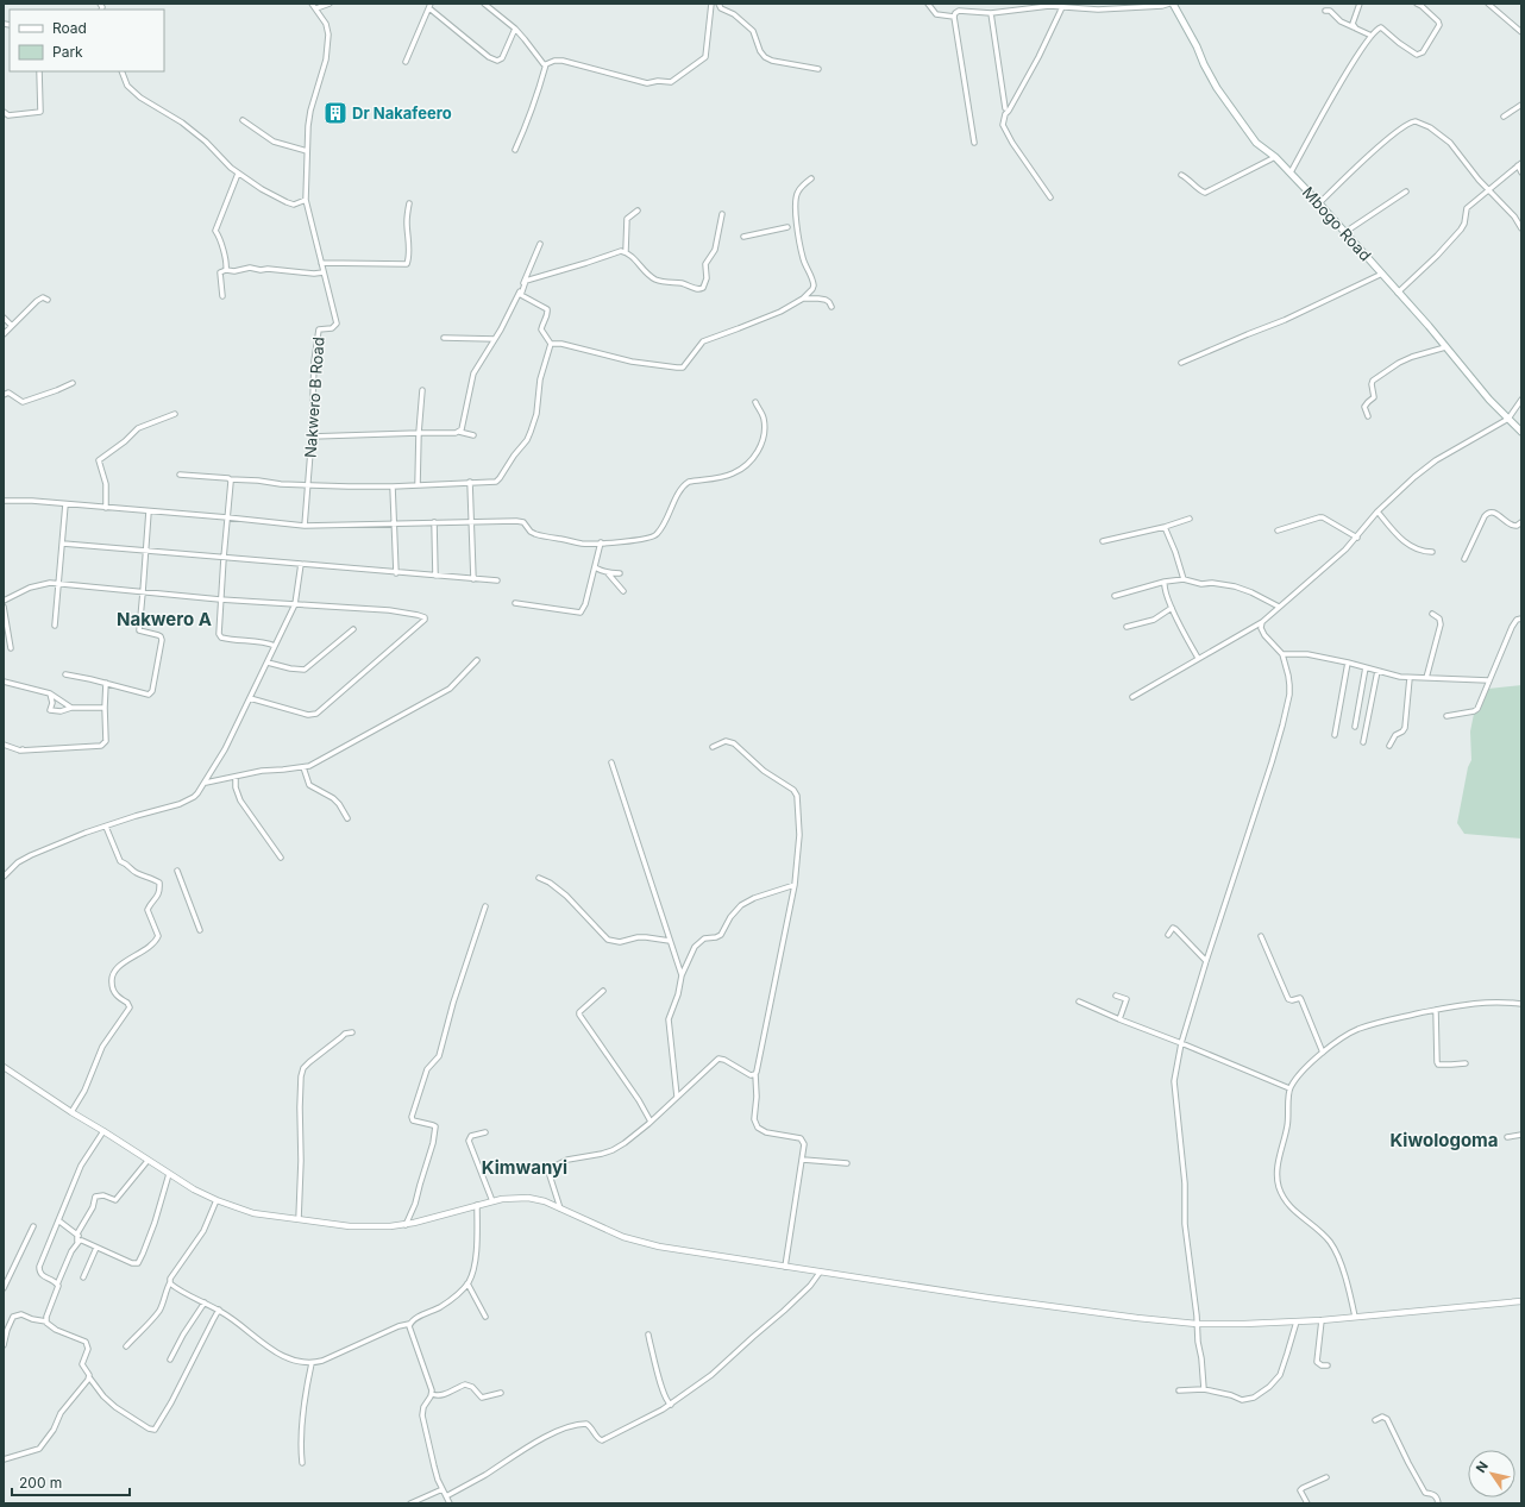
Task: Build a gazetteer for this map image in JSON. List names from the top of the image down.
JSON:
{
  "streets": {
    "main road": ["Mbogo Road"],
    "street": ["Nakwero B Road"]
  },
  "districts": ["Nakwero A", "Kiwologoma", "Kimwanyi"],
  "places": {
    "building": ["Dr Nakafeero"]
  },
  "legend": ["Road", "Park"],
  "scale_bar": "200 m",
  "north": "top left"
}
